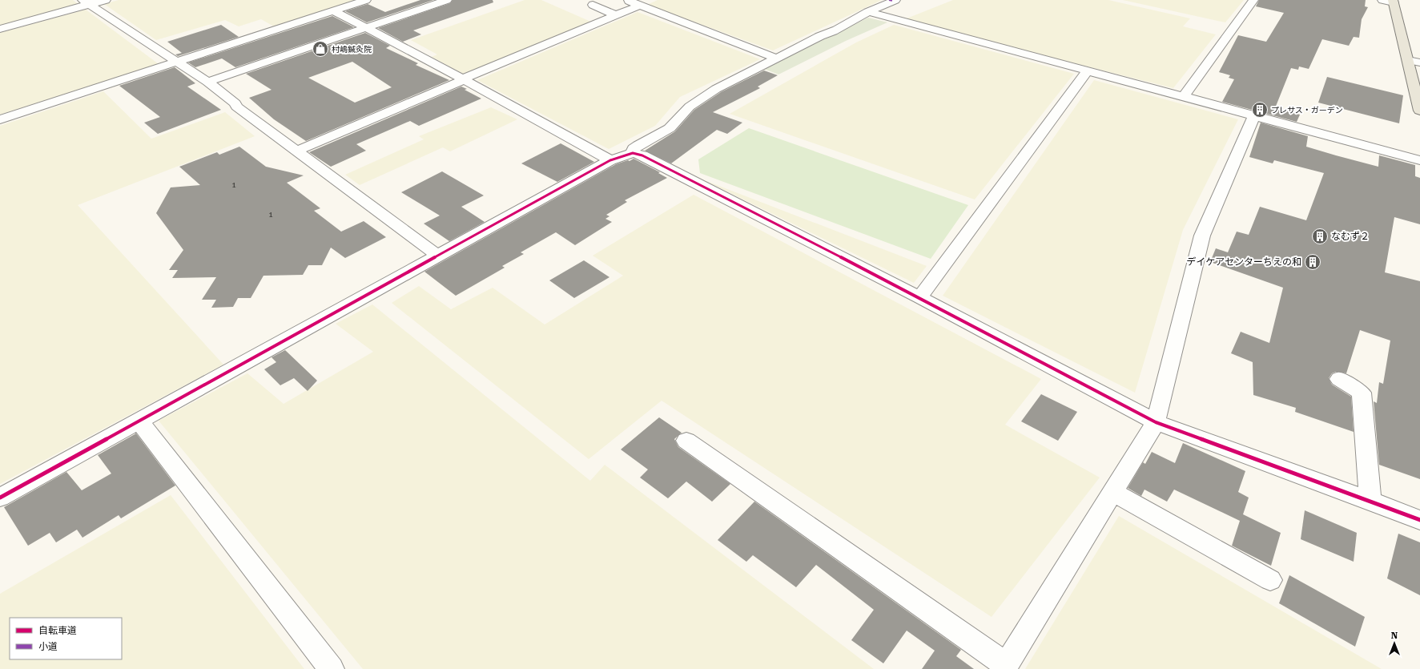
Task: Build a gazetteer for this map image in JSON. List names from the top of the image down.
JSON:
{
  "places": {
    "shop": ["村嶋鍼灸院"],
    "building": ["プレサス・ガーデン", "なむず２", "デイケアセンターちえの和"]
  },
  "house_numbers": ["1", "1"],
  "legend": ["自転車道", "小道"],
  "north": "top"
}
